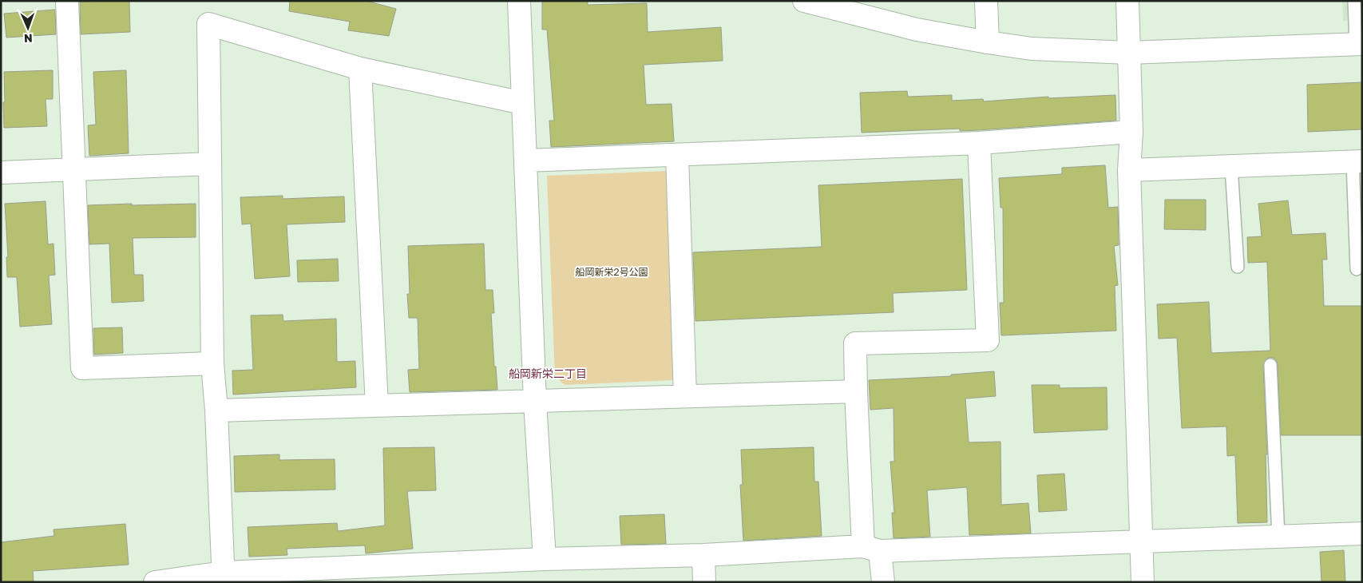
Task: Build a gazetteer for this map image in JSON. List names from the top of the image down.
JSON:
{
  "districts": ["船岡新栄二丁目"],
  "parks": ["船岡新栄2号公園"],
  "north": "bottom"
}
